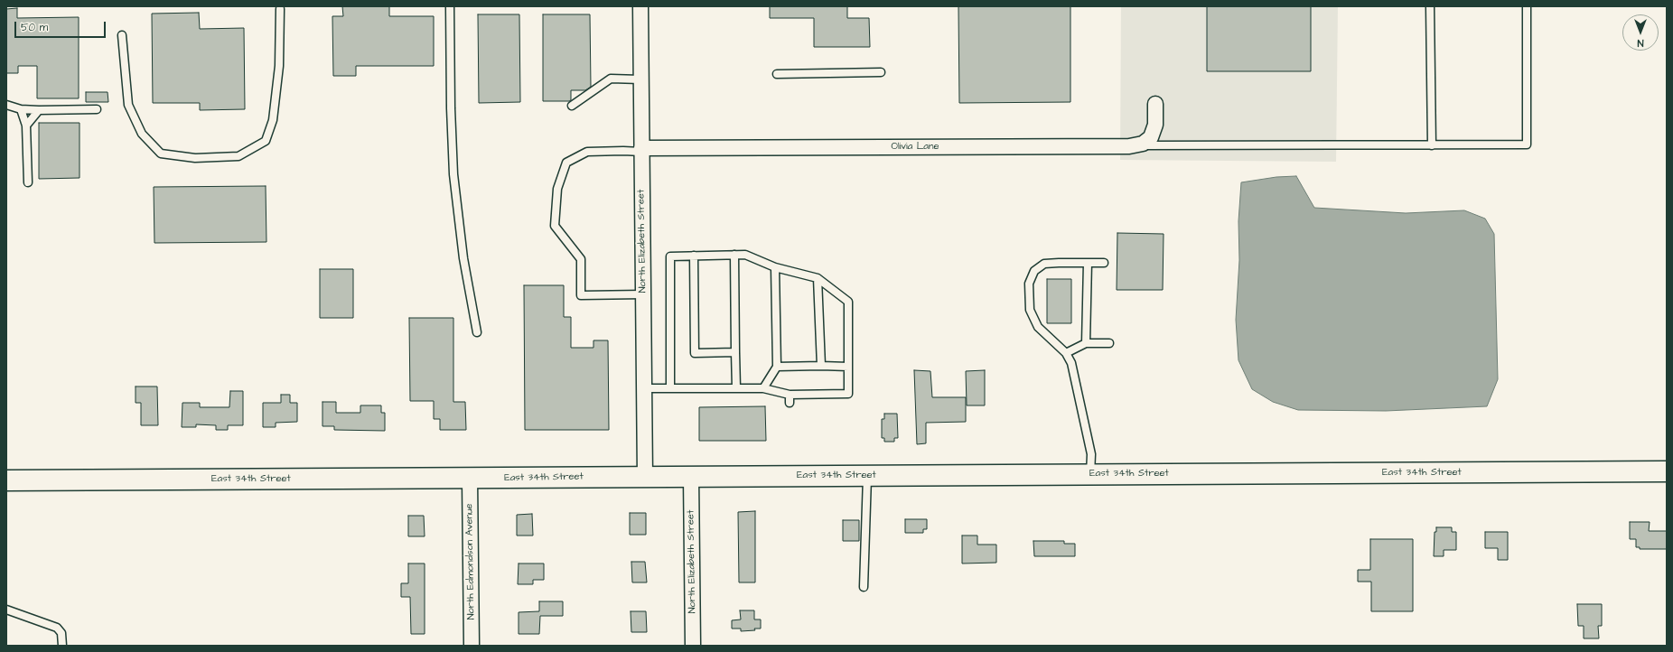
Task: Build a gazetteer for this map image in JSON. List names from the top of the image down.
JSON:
{
  "streets": {
    "main road": ["East 34th Street"],
    "street": ["Olivia Lane", "North Elizabeth Street", "North Edmondson Avenue"]
  },
  "crossings": [
    ["Olivia Lane", "North Elizabeth Street"],
    ["North Elizabeth Street", "East 34th Street"],
    ["East 34th Street", "North Edmondson Avenue"]
  ],
  "scale_bar": "50 m",
  "north": "bottom"
}
